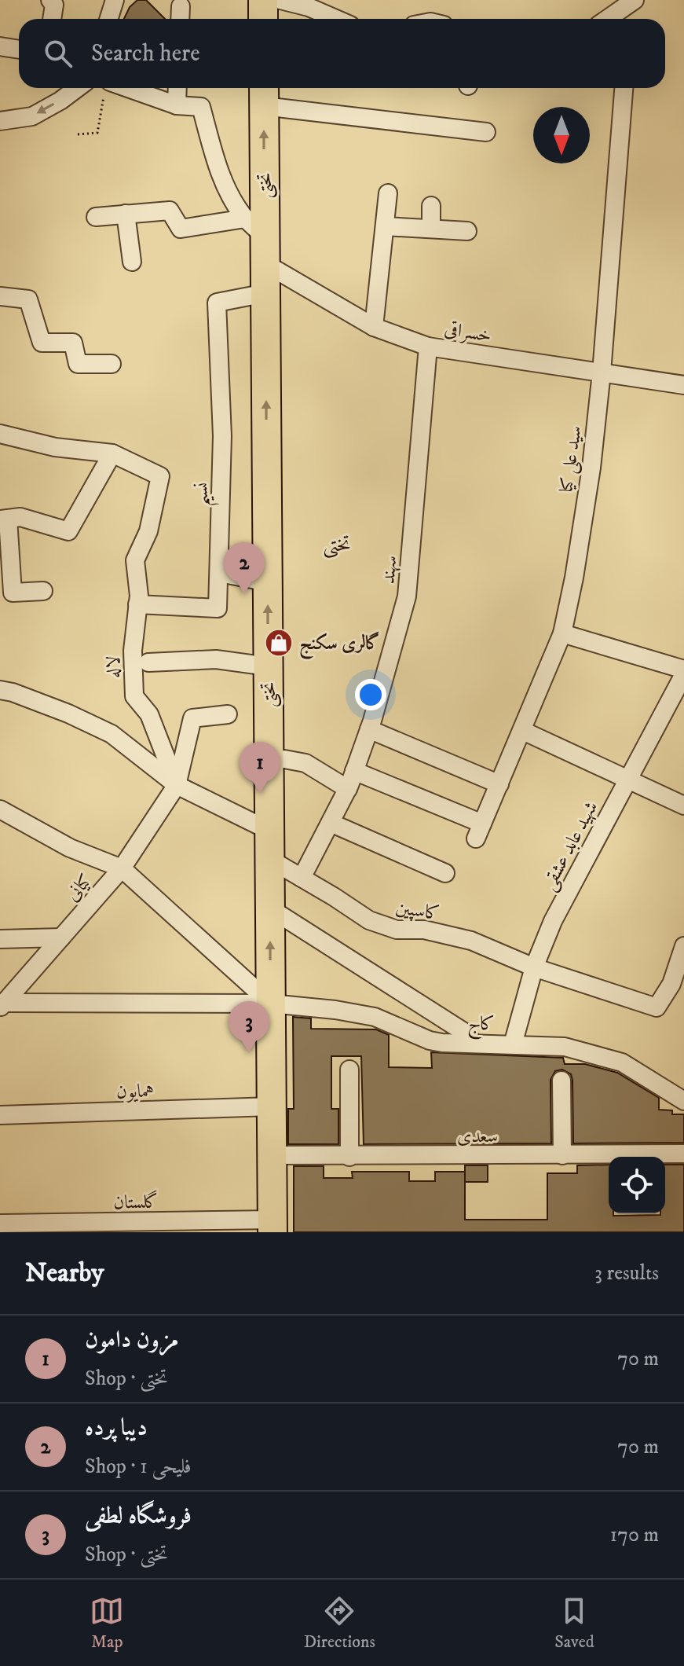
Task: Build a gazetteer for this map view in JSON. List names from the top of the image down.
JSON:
{
  "streets": {
    "main road": ["تختی"],
    "street": [
      "خسراقی",
      "سید علی کیا",
      "نسیم",
      "سهند",
      "لاله",
      "شهید عابد عشقی",
      "کیانی",
      "کاسپین",
      "کاج",
      "همایون",
      "سعدی",
      "گلستان"
    ]
  },
  "crossings": [
    ["تختی", "خسراقی"],
    ["تختی", "نسیم"],
    ["تختی", "کاسپین"],
    ["تختی", "کاج"],
    ["تختی", "همایون"],
    ["تختی", "سعدی"],
    ["تختی", "گلستان"],
    ["خسراقی", "سید علی کیا"],
    ["خسراقی", "سهند"],
    ["سید علی کیا", "سهند"],
    ["نسیم", "لاله"],
    ["سهند", "کاسپین"],
    ["لاله", "کیانی"],
    ["شهید عابد عشقی", "کاسپین"],
    ["شهید عابد عشقی", "کاج"],
    ["کیانی", "کاج"]
  ],
  "one_way": ["تختی"],
  "districts": ["تختی"],
  "places": {
    "shop": ["گالری سکنج"]
  },
  "north": "bottom",
  "page": {
    "search": "Search here",
    "pins": ["2", "1", "3"],
    "heading": ["Nearby", "3 results"],
    "list": [
      {
        "mark": "1",
        "name": "مزون دامون",
        "note": "Shop · تختی",
        "value": "70 m"
      },
      {
        "mark": "2",
        "name": "دیبا پرده",
        "note": "Shop · فلیحی 1",
        "value": "70 m"
      },
      {
        "mark": "3",
        "name": "فروشگاه لطفی",
        "note": "Shop · تختی",
        "value": "170 m"
      }
    ],
    "nav": ["Map", "Directions", "Saved"]
  }
}
